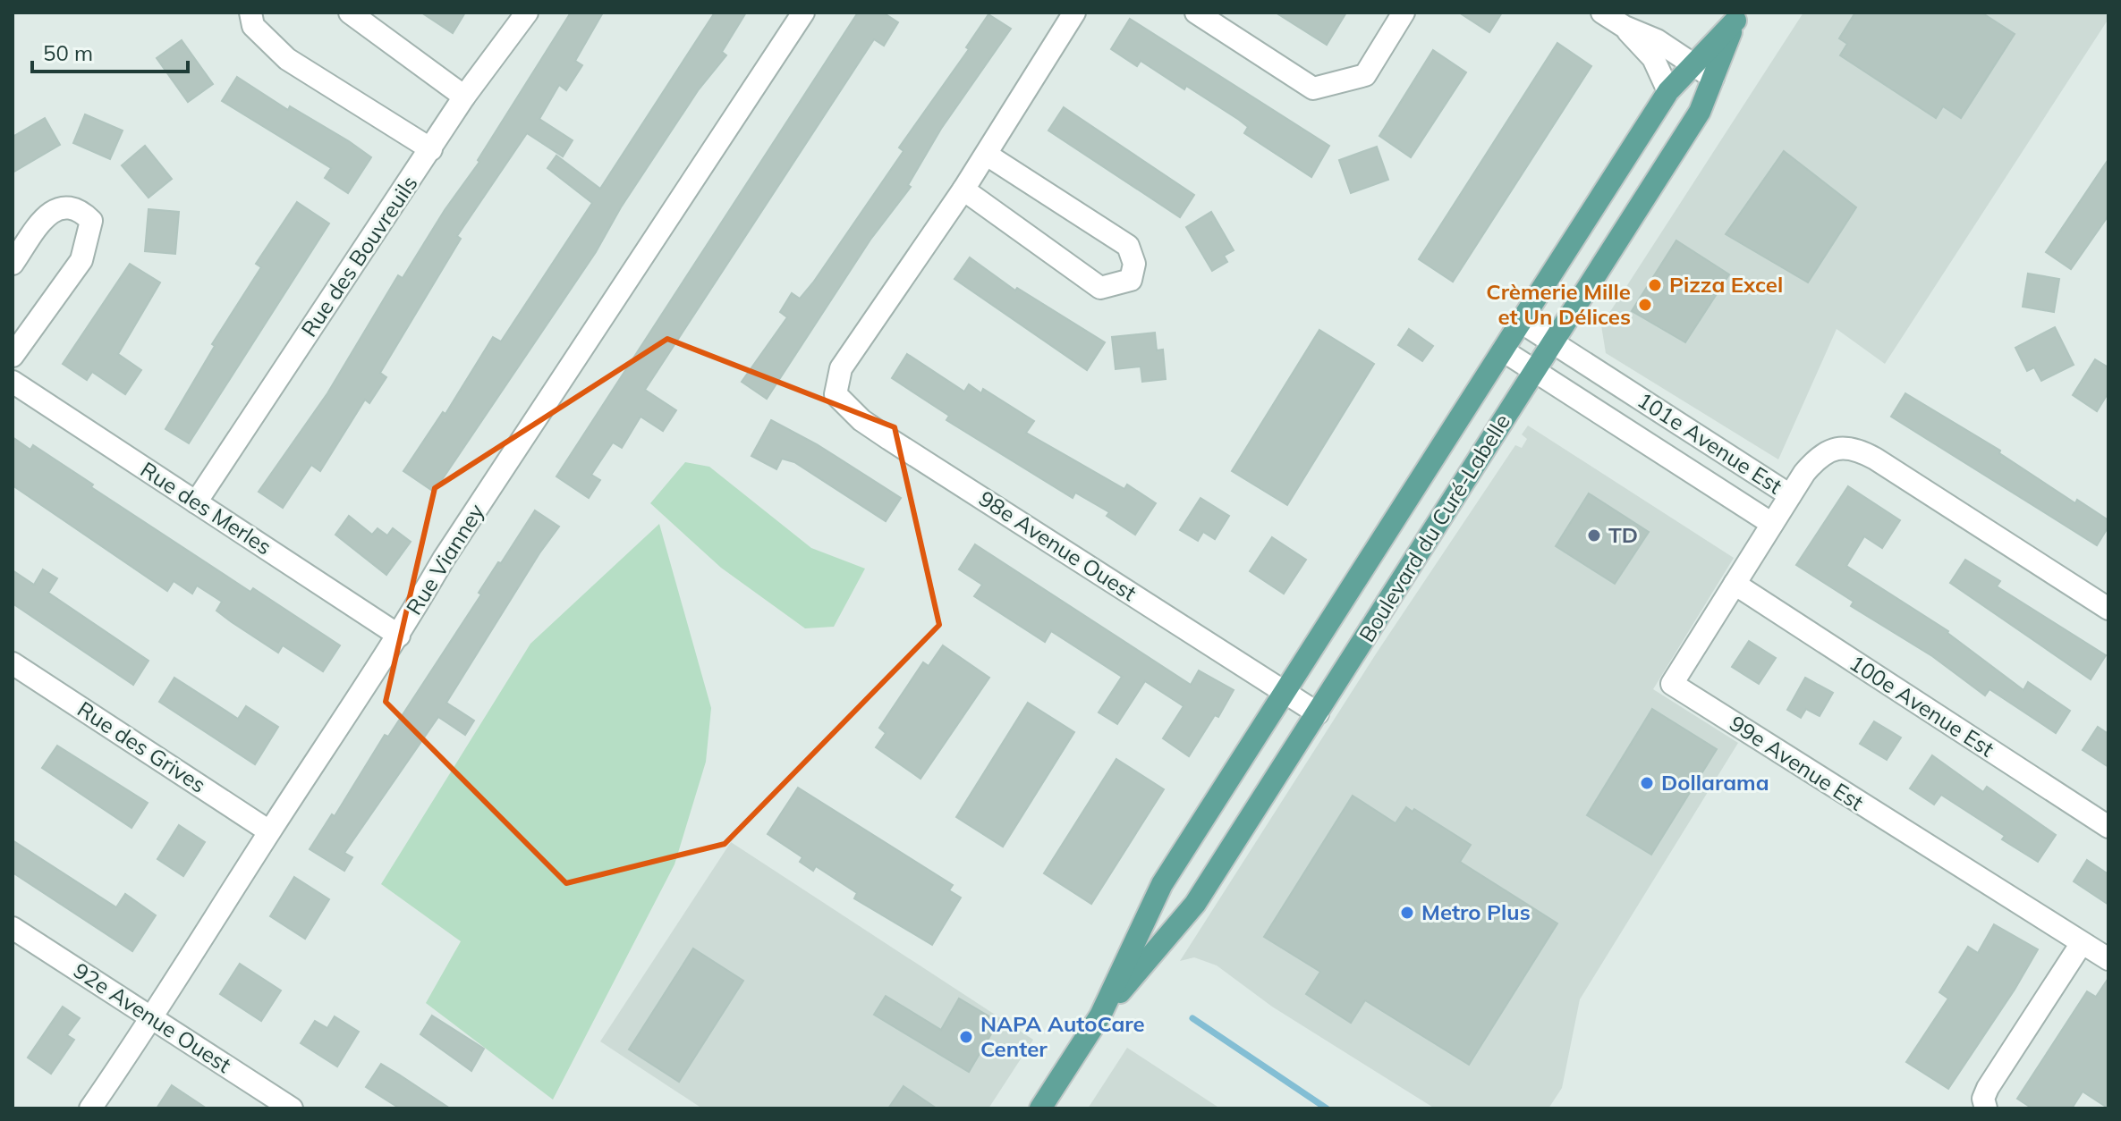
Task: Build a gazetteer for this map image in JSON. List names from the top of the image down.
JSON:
{
  "streets": {
    "main road": ["Boulevard du Curé-Labelle"],
    "street": [
      "Rue des Bouvreuils",
      "101e Avenue Est",
      "Rue des Merles",
      "98e Avenue Ouest",
      "Rue Vianney",
      "100e Avenue Est",
      "Rue des Grives",
      "99e Avenue Est",
      "92e Avenue Ouest"
    ]
  },
  "crossings": [
    ["Rue des Bouvreuils", "Rue des Merles"],
    ["101e Avenue Est", "Boulevard du Curé-Labelle"],
    ["101e Avenue Est", "99e Avenue Est"],
    ["Rue des Merles", "Rue Vianney"],
    ["Boulevard du Curé-Labelle", "98e Avenue Ouest"],
    ["Rue Vianney", "Rue des Grives"],
    ["Rue Vianney", "92e Avenue Ouest"],
    ["100e Avenue Est", "99e Avenue Est"]
  ],
  "places": [
    "Pizza Excel",
    "Crèmerie Mille et Un Délices",
    "TD",
    "Dollarama",
    "Metro Plus",
    "NAPA AutoCare Center"
  ],
  "scale_bar": "50 m"
}
